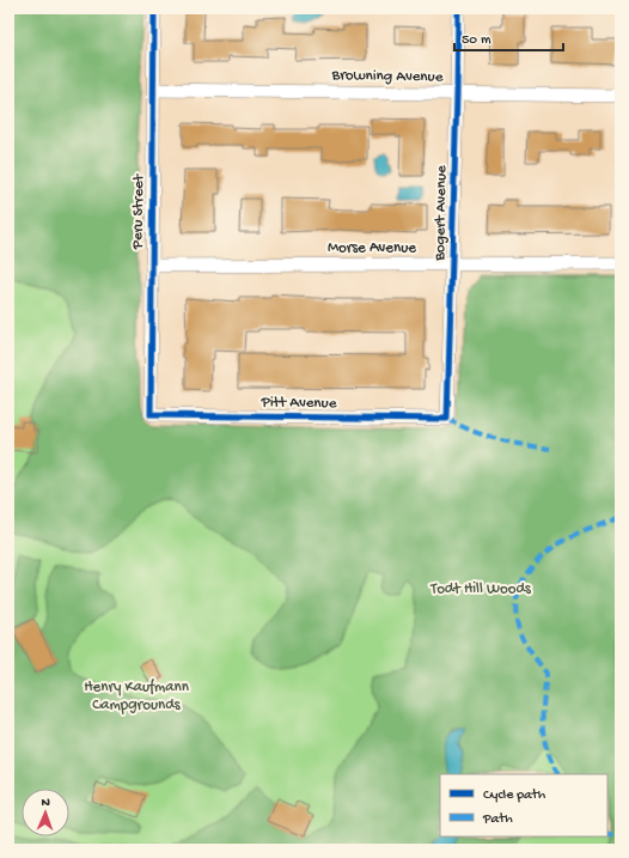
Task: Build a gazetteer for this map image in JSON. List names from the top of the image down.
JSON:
{
  "streets": {
    "street": [
      "Browning Avenue",
      "Peru Street",
      "Bogert Avenue",
      "Morse Avenue",
      "Pitt Avenue"
    ]
  },
  "crossings": [
    ["Browning Avenue", "Peru Street"],
    ["Browning Avenue", "Bogert Avenue"],
    ["Peru Street", "Morse Avenue"],
    ["Peru Street", "Pitt Avenue"],
    ["Bogert Avenue", "Morse Avenue"],
    ["Bogert Avenue", "Pitt Avenue"]
  ],
  "parks": ["Todt Hill Woods", "Henry Kaufmann Campgrounds"],
  "legend": ["Cycle path", "Path"],
  "scale_bar": "50 m",
  "north": "top"
}
